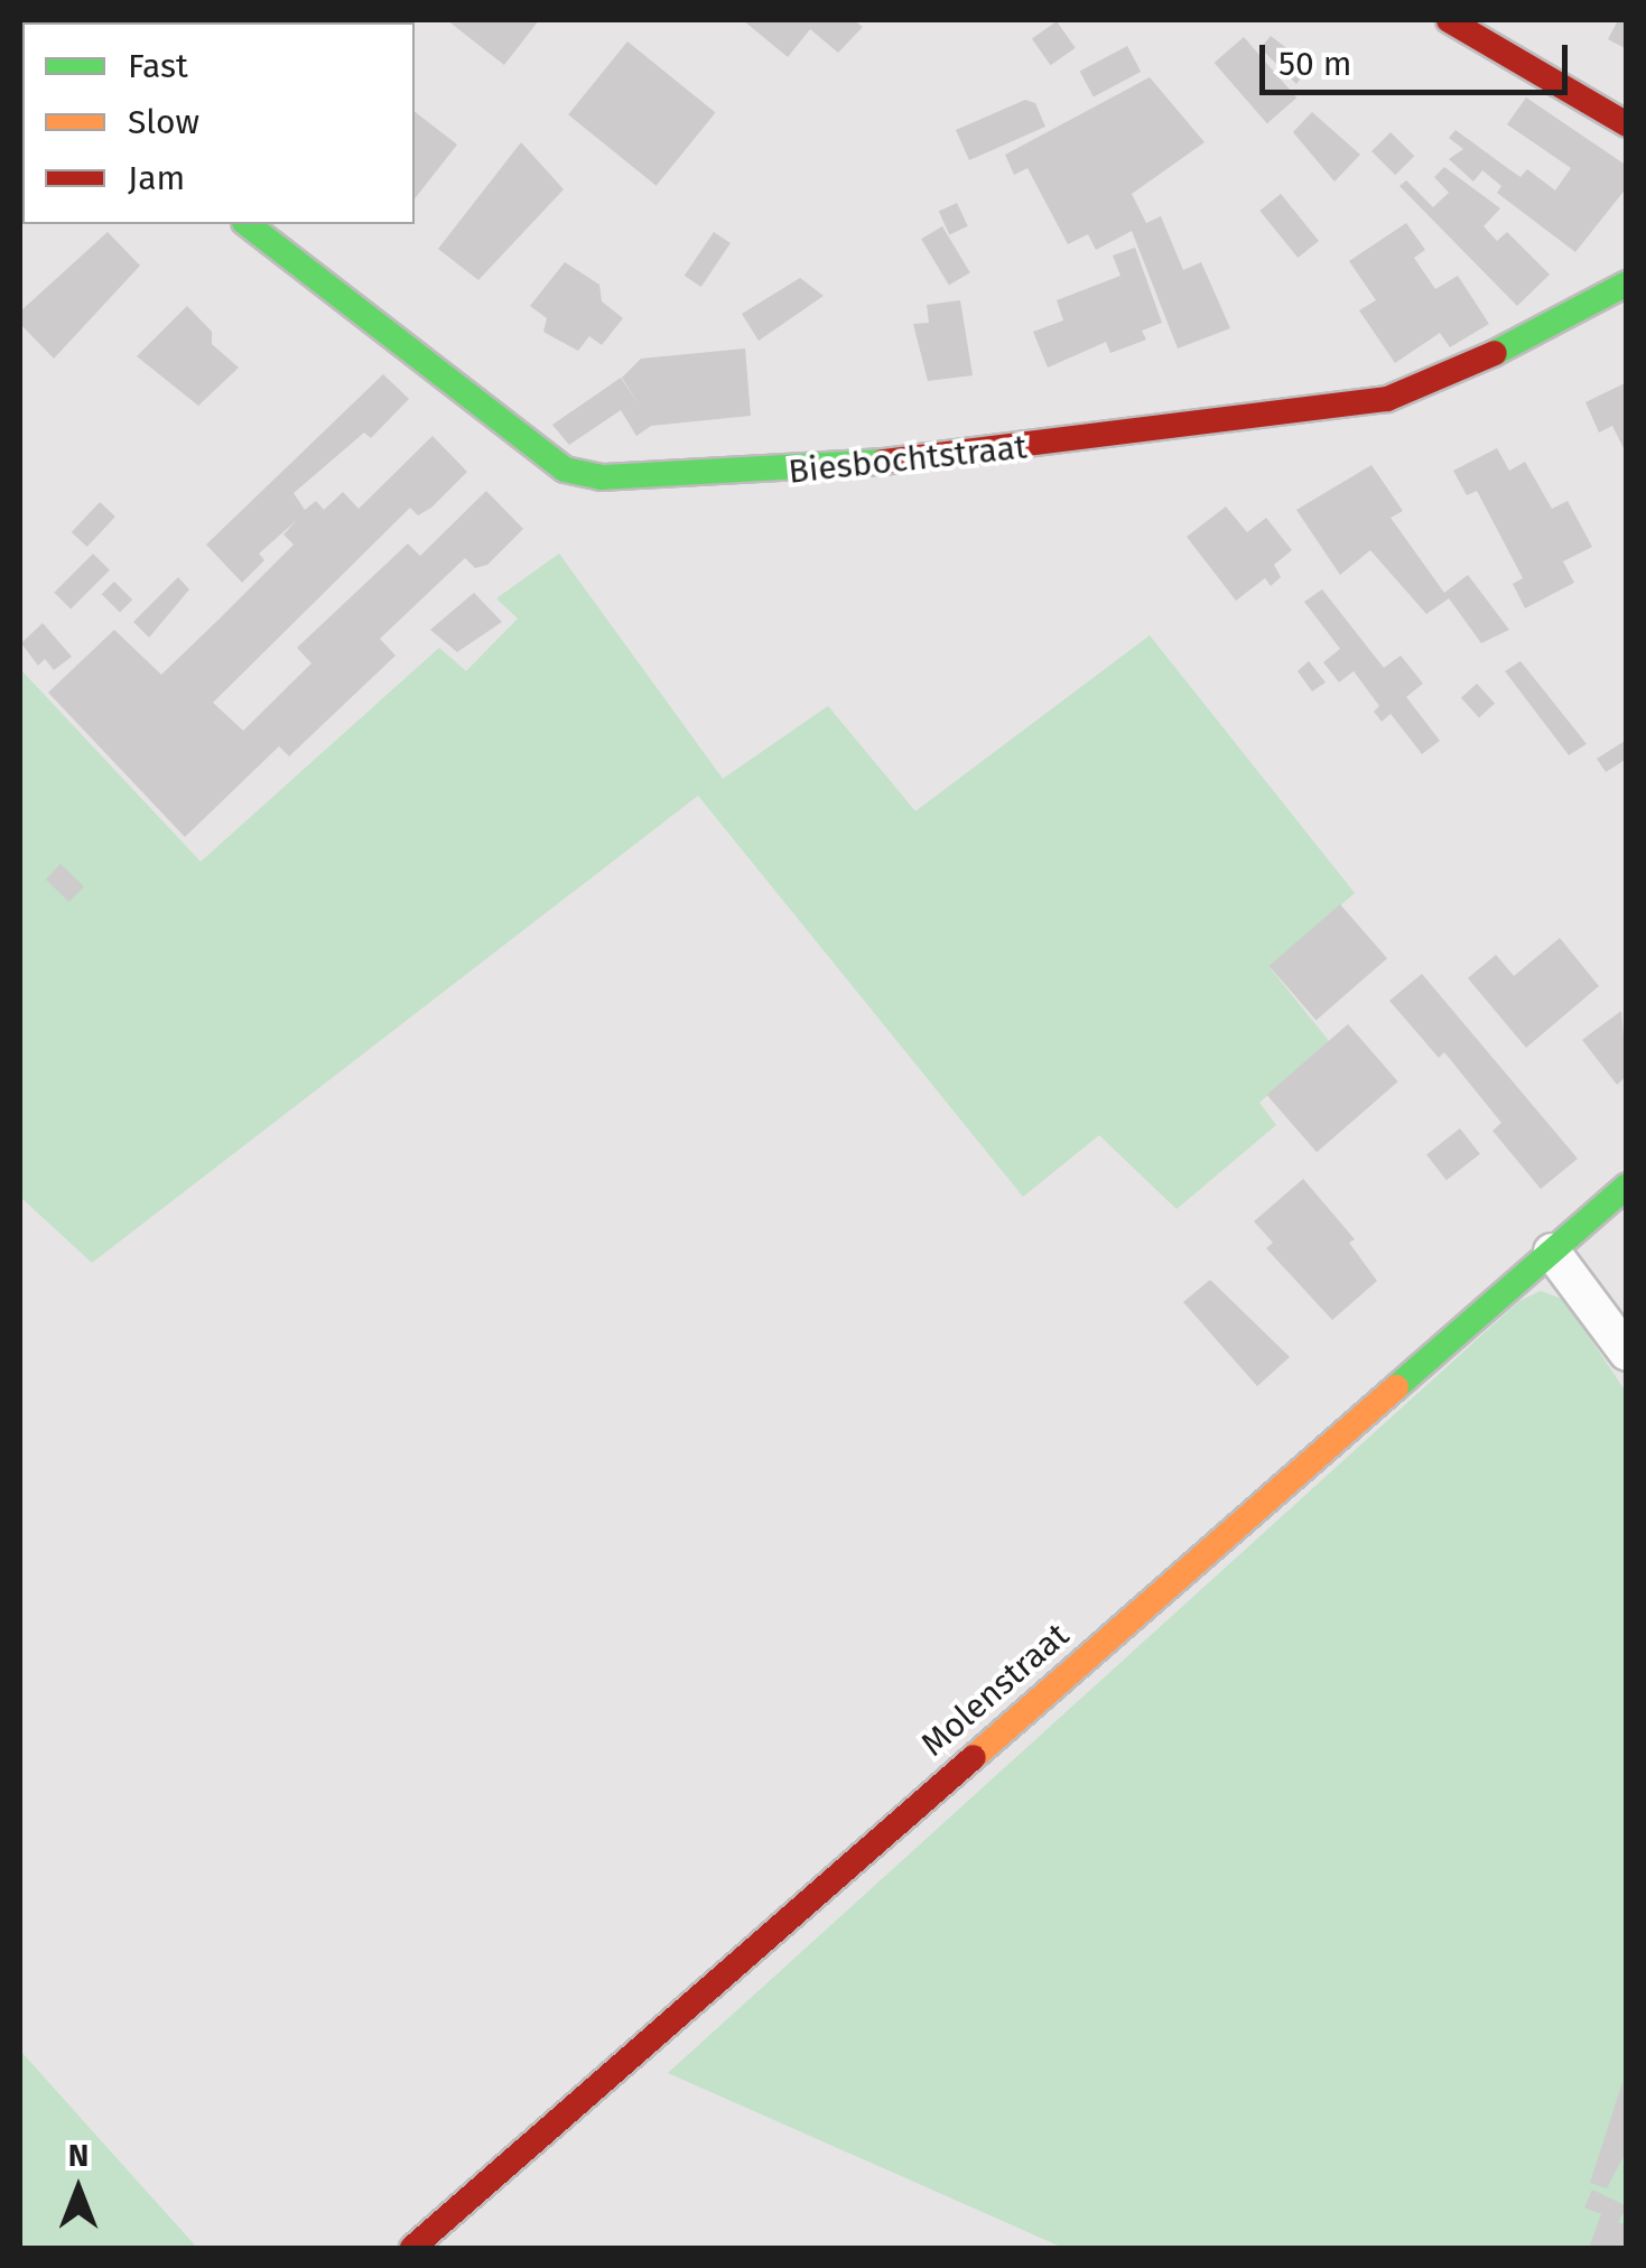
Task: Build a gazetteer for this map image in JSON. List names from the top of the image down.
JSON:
{
  "streets": {
    "street": ["Biesbochtstraat", "Molenstraat"]
  },
  "legend": ["Fast", "Slow", "Jam"],
  "scale_bar": "50 m",
  "north": "top"
}
